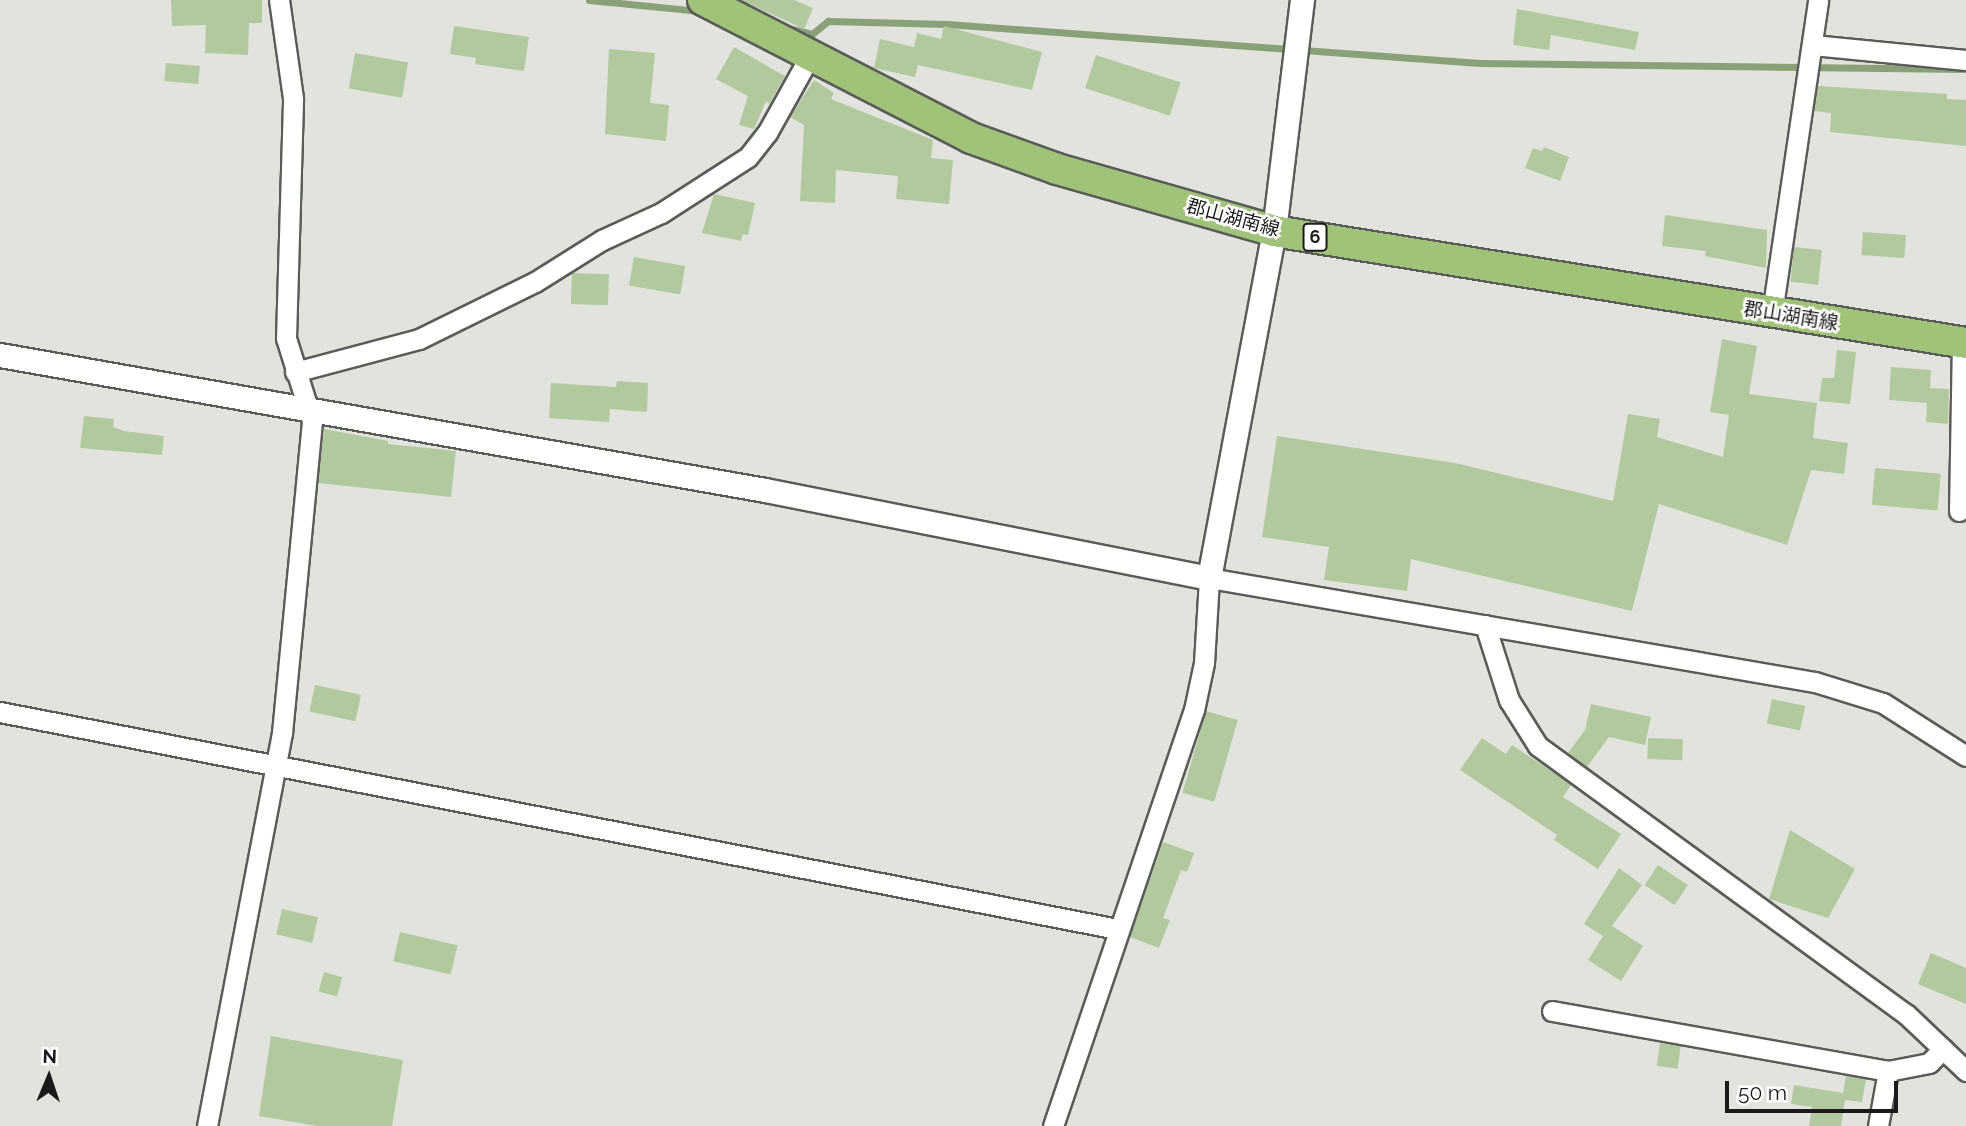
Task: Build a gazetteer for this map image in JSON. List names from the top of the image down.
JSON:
{
  "streets": {
    "main road": ["郡山湖南線", "6"]
  },
  "scale_bar": "50 m",
  "north": "top"
}
